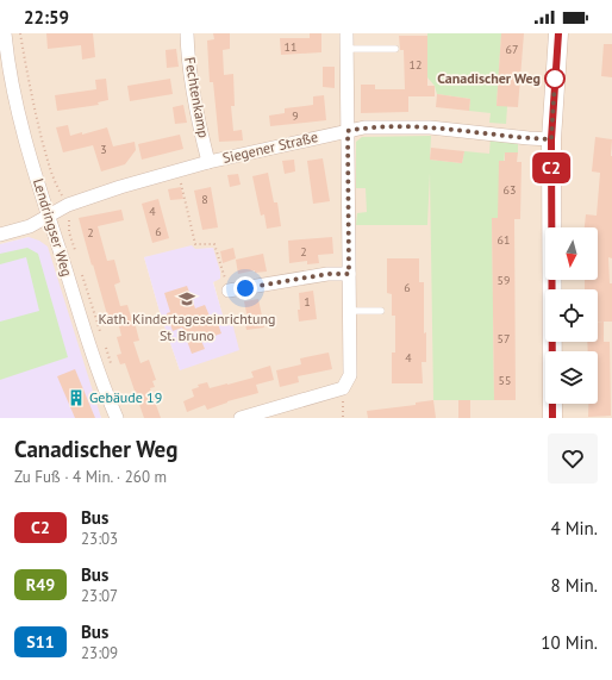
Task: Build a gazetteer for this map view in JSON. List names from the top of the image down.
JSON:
{
  "streets": {
    "street": ["Fechtenkamp", "Siegener Straße", "Lendringser Weg"]
  },
  "crossings": [
    ["Fechtenkamp", "Siegener Straße"],
    ["Siegener Straße", "Lendringser Weg"]
  ],
  "places": {
    "other": ["Canadischer Weg"],
    "school or university": ["Kath. Kindertageseinrichtung St. Bruno"],
    "building": ["Gebäude 19"]
  },
  "lines": ["bus line C2"],
  "house_numbers": [
    "11",
    "67",
    "12",
    "9",
    "3",
    "63",
    "8",
    "4",
    "6",
    "2",
    "61",
    "2",
    "59",
    "6",
    "1",
    "57",
    "4",
    "55"
  ],
  "north": "bottom",
  "page": {
    "status": "22:59",
    "on_map": "C2",
    "heading": ["Canadischer Weg", "Zu Fuß · 4 Min. · 260 m"],
    "list": [
      {
        "mark": "C2",
        "name": "Bus",
        "note": "23:03",
        "value": "4 Min."
      },
      {
        "mark": "R49",
        "name": "Bus",
        "note": "23:07",
        "value": "8 Min."
      },
      {
        "mark": "S11",
        "name": "Bus",
        "note": "23:09",
        "value": "10 Min."
      }
    ]
  }
}
